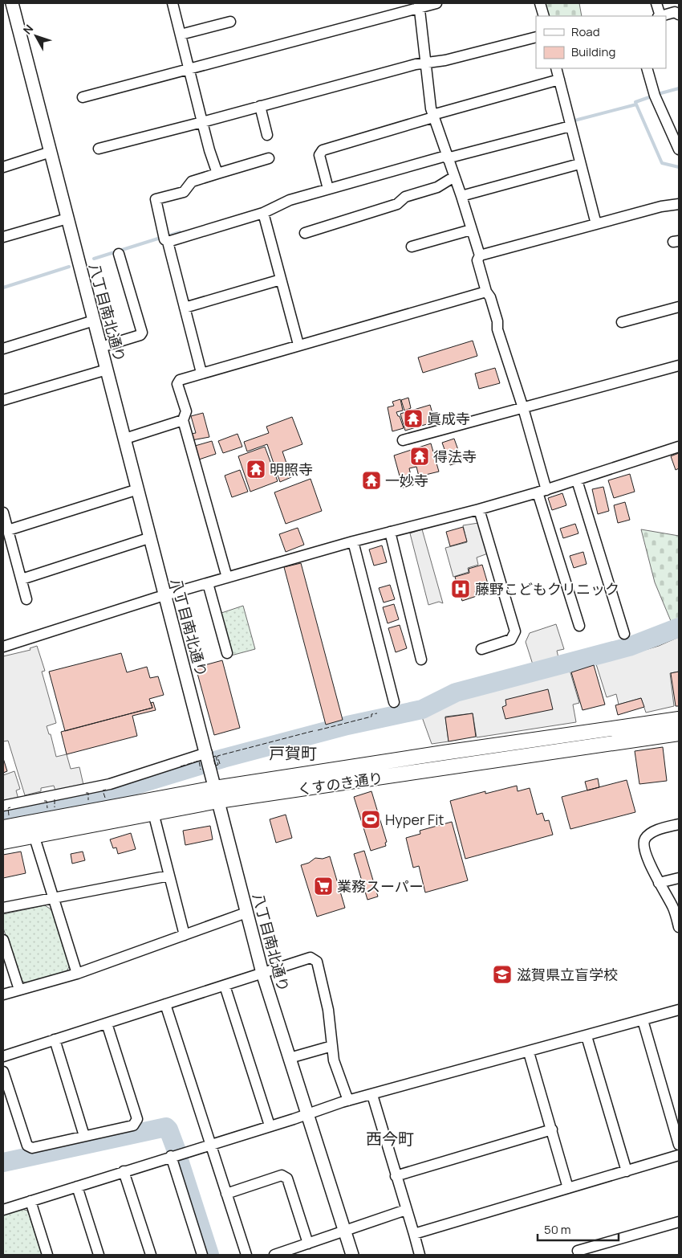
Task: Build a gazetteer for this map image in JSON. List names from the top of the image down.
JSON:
{
  "streets": {
    "main road": ["くすのき通り"],
    "street": ["八丁目南北通り"]
  },
  "crossings": [
    ["八丁目南北通り", "くすのき通り"]
  ],
  "districts": ["戸賀町", "西今町"],
  "places": {
    "temple": [
      "眞成寺",
      "得法寺",
      "明照寺",
      "一妙寺"
    ],
    "hospital": ["藤野こどもクリニック"],
    "sports": ["Hyper Fit"],
    "supermarket": ["業務スーパー"],
    "school or university": ["滋賀県立盲学校"]
  },
  "legend": ["Road", "Building"],
  "scale_bar": "50 m",
  "north": "top left"
}
